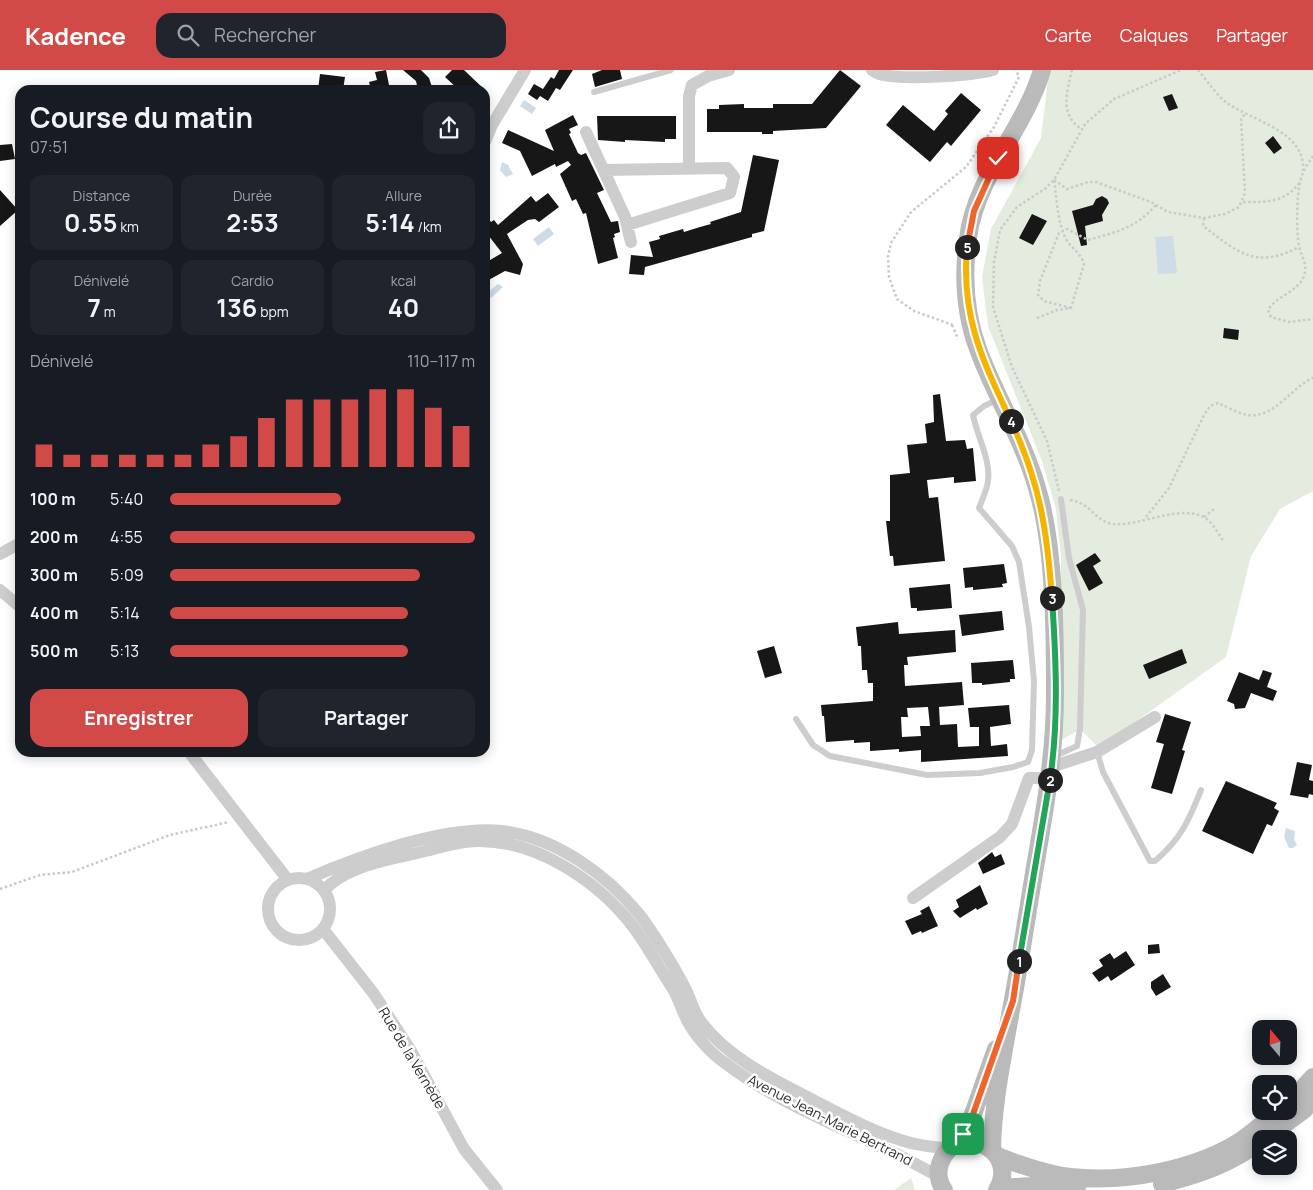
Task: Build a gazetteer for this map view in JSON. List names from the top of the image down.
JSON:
{
  "streets": {
    "street": ["Rue de la Vernède", "Avenue Jean-Marie Bertrand"]
  },
  "crossings": [
    ["Rue de la Vernède", "Avenue Jean-Marie Bertrand"]
  ],
  "north": "top",
  "page": {
    "header": "Kadence",
    "search": "Rechercher",
    "nav": ["Carte", "Calques", "Partager"],
    "heading": ["Course du matin", "07:51"],
    "stats": [
      ["Distance", "0.55 km"],
      ["Durée", "2:53"],
      ["Allure", "5:14 /km"],
      ["Dénivelé", "7 m"],
      ["Cardio", "136 bpm"],
      ["kcal", "40"]
    ],
    "pins": [
      "5",
      "4",
      "3",
      "2",
      "1"
    ],
    "chart": ["Dénivelé", "110–117 m"],
    "list": [
      {
        "name": "100 m",
        "note": "5:40"
      },
      {
        "name": "200 m",
        "note": "4:55"
      },
      {
        "name": "300 m",
        "note": "5:09"
      },
      {
        "name": "400 m",
        "note": "5:14"
      },
      {
        "name": "500 m",
        "note": "5:13"
      }
    ],
    "buttons": ["Enregistrer", "Partager"]
  }
}
